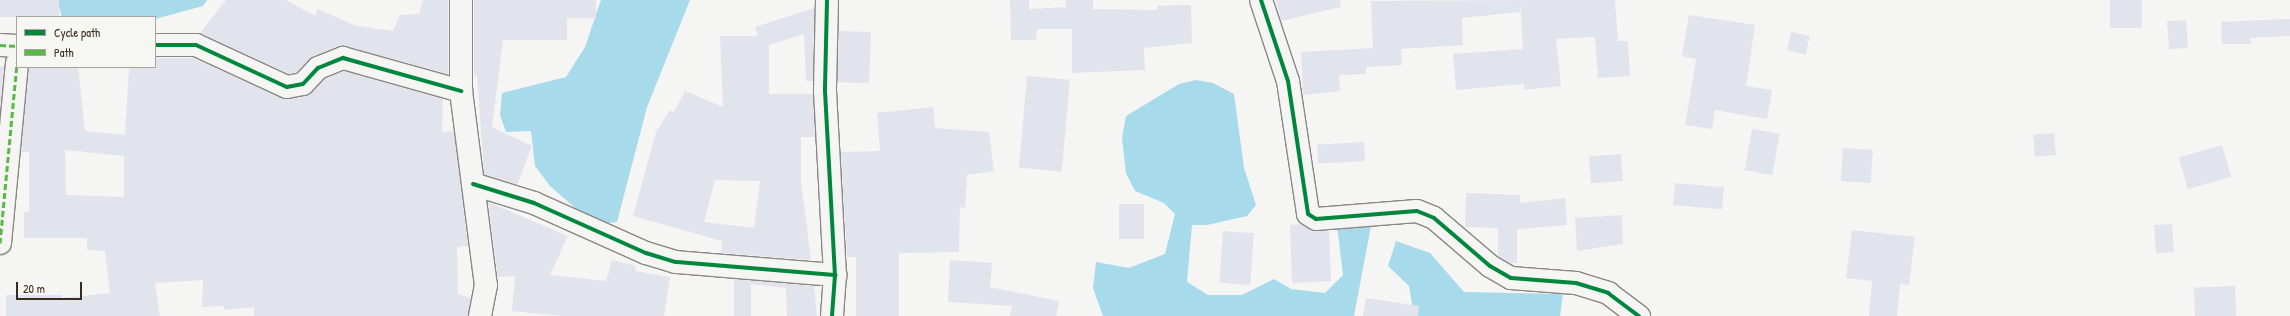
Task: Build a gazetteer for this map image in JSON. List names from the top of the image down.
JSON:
{
  "legend": ["Cycle path", "Path"],
  "scale_bar": "20 m"
}
